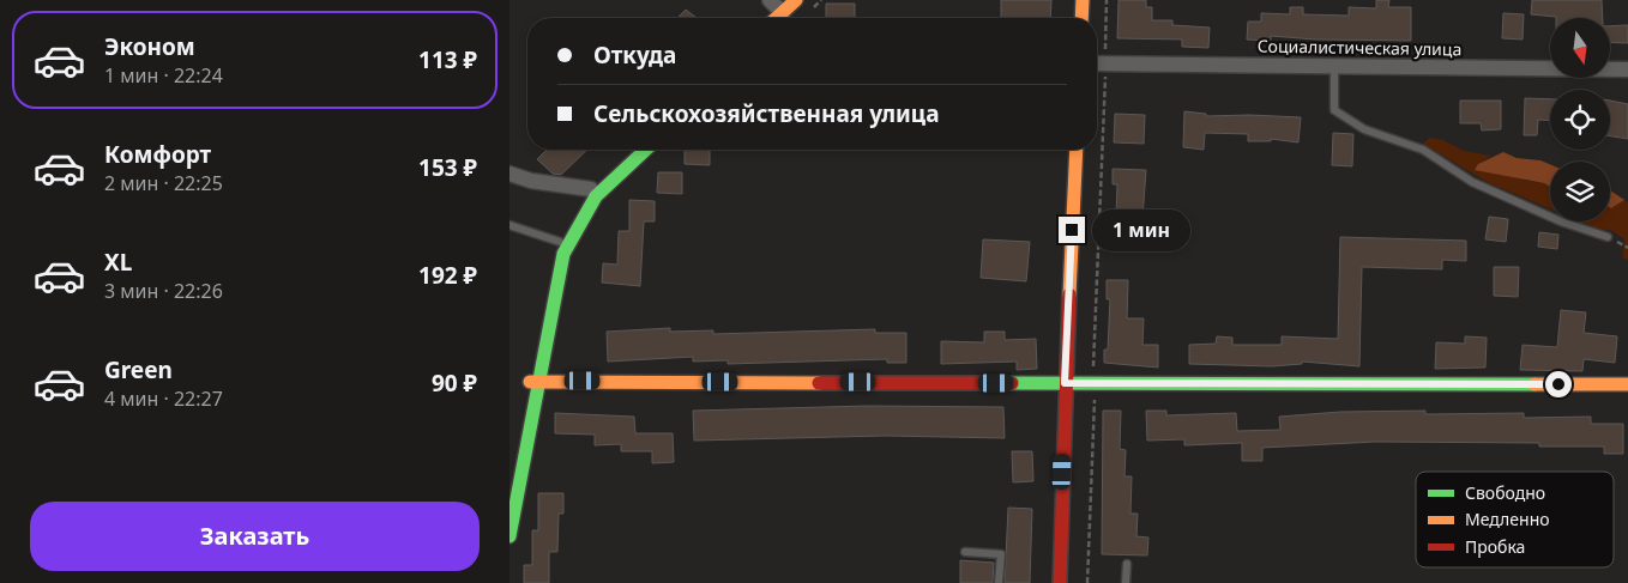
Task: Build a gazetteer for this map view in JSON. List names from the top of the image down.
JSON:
{
  "streets": {
    "street": ["Социалистическая улица"]
  },
  "legend": ["Свободно", "Медленно", "Пробка"],
  "north": "bottom",
  "page": {
    "list": [
      {
        "name": "Эконом",
        "note": "1 мин · 22:24",
        "value": "113 ₽"
      },
      {
        "name": "Комфорт",
        "note": "2 мин · 22:25",
        "value": "153 ₽"
      },
      {
        "name": "XL",
        "note": "3 мин · 22:26",
        "value": "192 ₽"
      },
      {
        "name": "Green",
        "note": "4 мин · 22:27",
        "value": "90 ₽"
      }
    ],
    "banner": ["Откуда", "Сельскохозяйственная улица"],
    "bubble": "1 мин",
    "buttons": "Заказать"
  }
}
